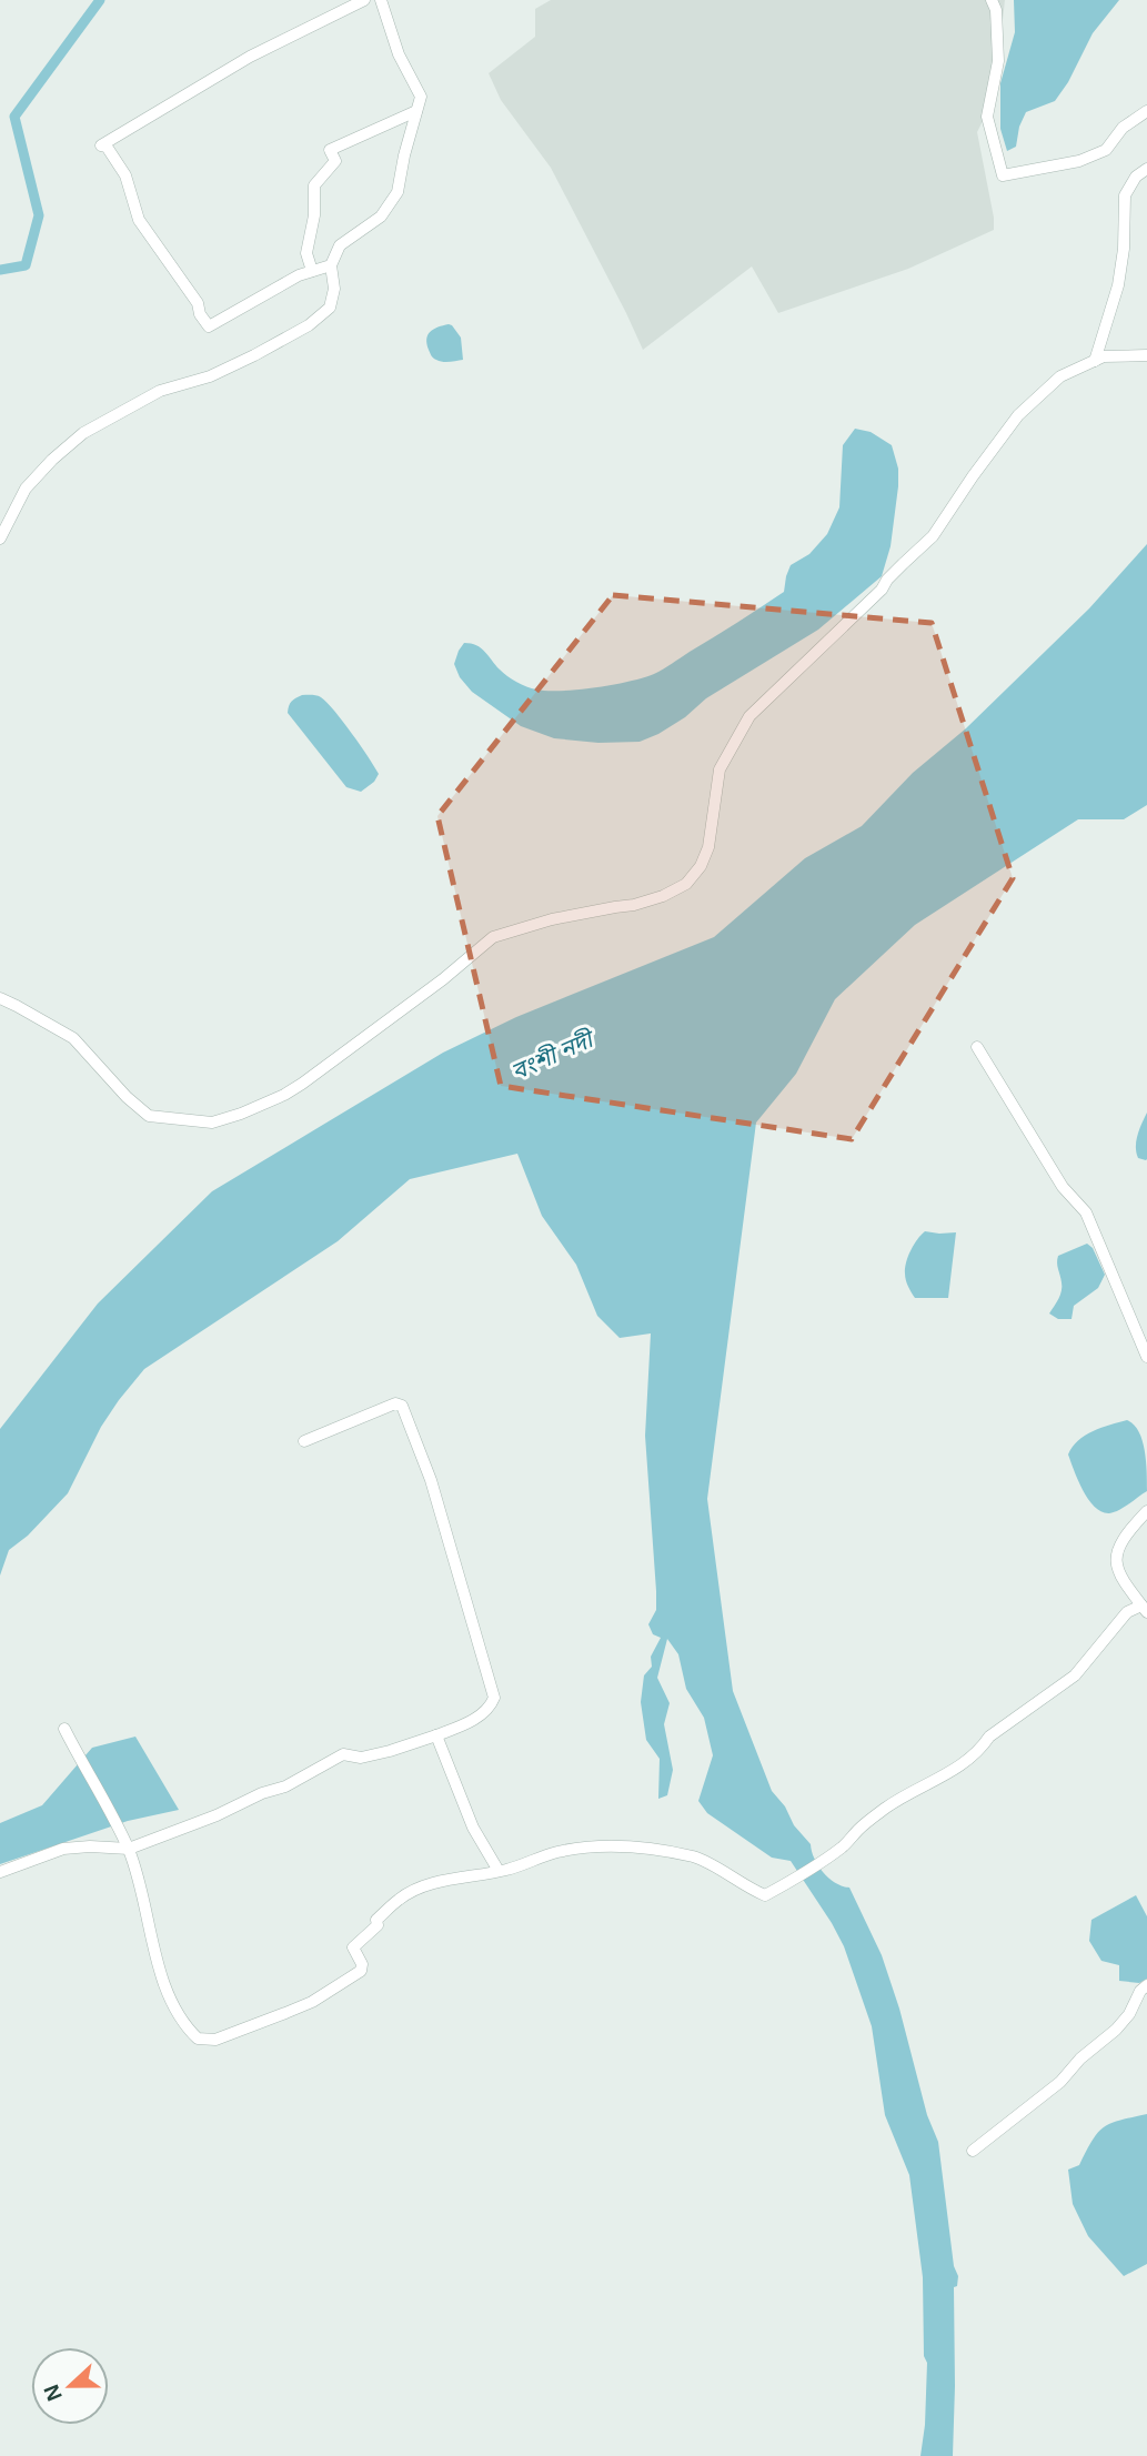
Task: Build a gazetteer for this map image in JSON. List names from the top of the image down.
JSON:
{
  "water": ["বংশী নদী"],
  "north": "left"
}
